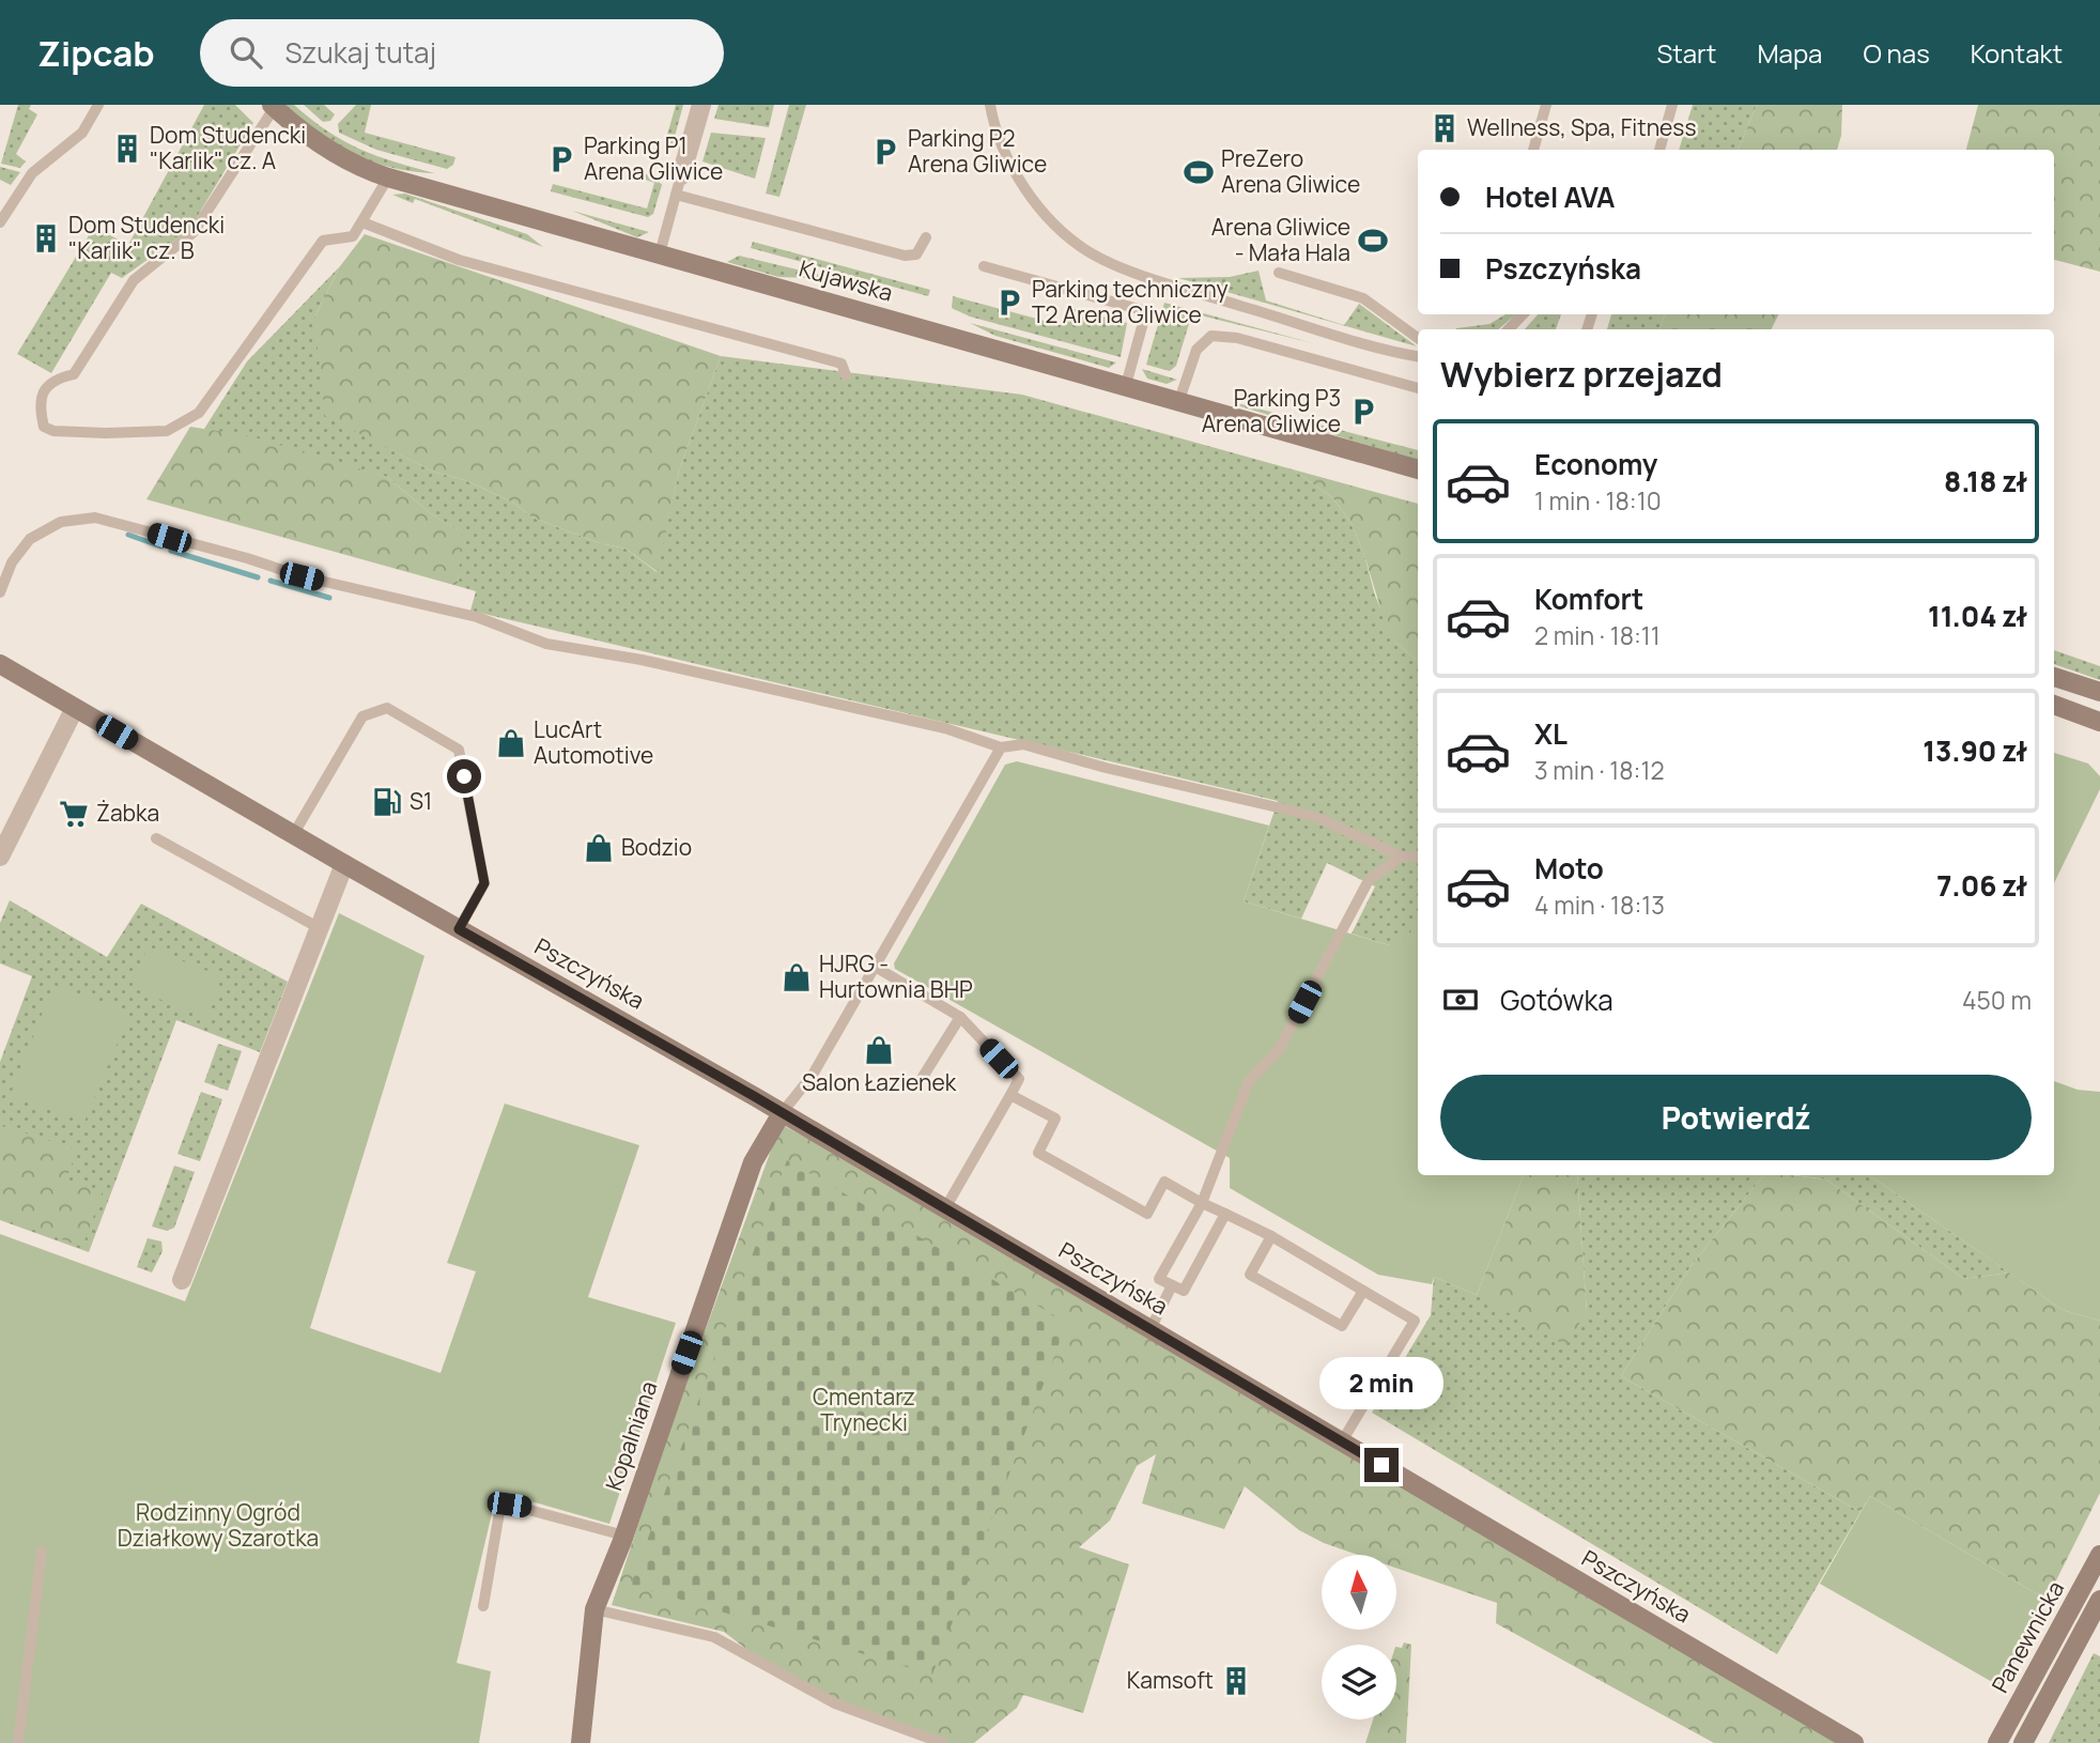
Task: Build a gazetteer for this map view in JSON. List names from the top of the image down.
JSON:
{
  "streets": {
    "street": [
      "Kujawska",
      "Pszczyńska",
      "Kopalniana",
      "Panewnicka"
    ]
  },
  "crossings": [
    ["Pszczyńska", "Kopalniana"]
  ],
  "parks": ["Cmentarz Trynecki", "Rodzinny Ogród Działkowy Szarotka"],
  "places": {
    "building": [
      "Wellness, Spa, Fitness",
      "Dom Studencki \"Karlik\" cz. A",
      "Dom Studencki \"Karlik\" cz. B",
      "Kamsoft"
    ],
    "parking": [
      "Parking P2 Arena Gliwice",
      "Parking P1 Arena Gliwice",
      "Parking techniczny T2 Arena Gliwice",
      "Parking P3 Arena Gliwice"
    ],
    "sports": ["PreZero Arena Gliwice", "Arena Gliwice - Mała Hala"],
    "shop": [
      "LucArt Automotive",
      "Bodzio",
      "HJRG - Hurtownia BHP",
      "Salon Łazienek"
    ],
    "fuel station": ["S1"],
    "supermarket": ["Żabka"]
  },
  "north": "top",
  "page": {
    "header": "Zipcab",
    "search": "Szukaj tutaj",
    "nav": [
      "Start",
      "Mapa",
      "O nas",
      "Kontakt"
    ],
    "banner": ["Hotel AVA", "Pszczyńska"],
    "heading": "Wybierz przejazd",
    "list": [
      {
        "name": "Economy",
        "note": "1 min · 18:10",
        "value": "8.18 zł"
      },
      {
        "name": "Komfort",
        "note": "2 min · 18:11",
        "value": "11.04 zł"
      },
      {
        "name": "XL",
        "note": "3 min · 18:12",
        "value": "13.90 zł"
      },
      {
        "name": "Moto",
        "note": "4 min · 18:13",
        "value": "7.06 zł"
      }
    ],
    "pay": ["Gotówka", "450 m"],
    "buttons": "Potwierdź",
    "bubble": "2 min"
  }
}
